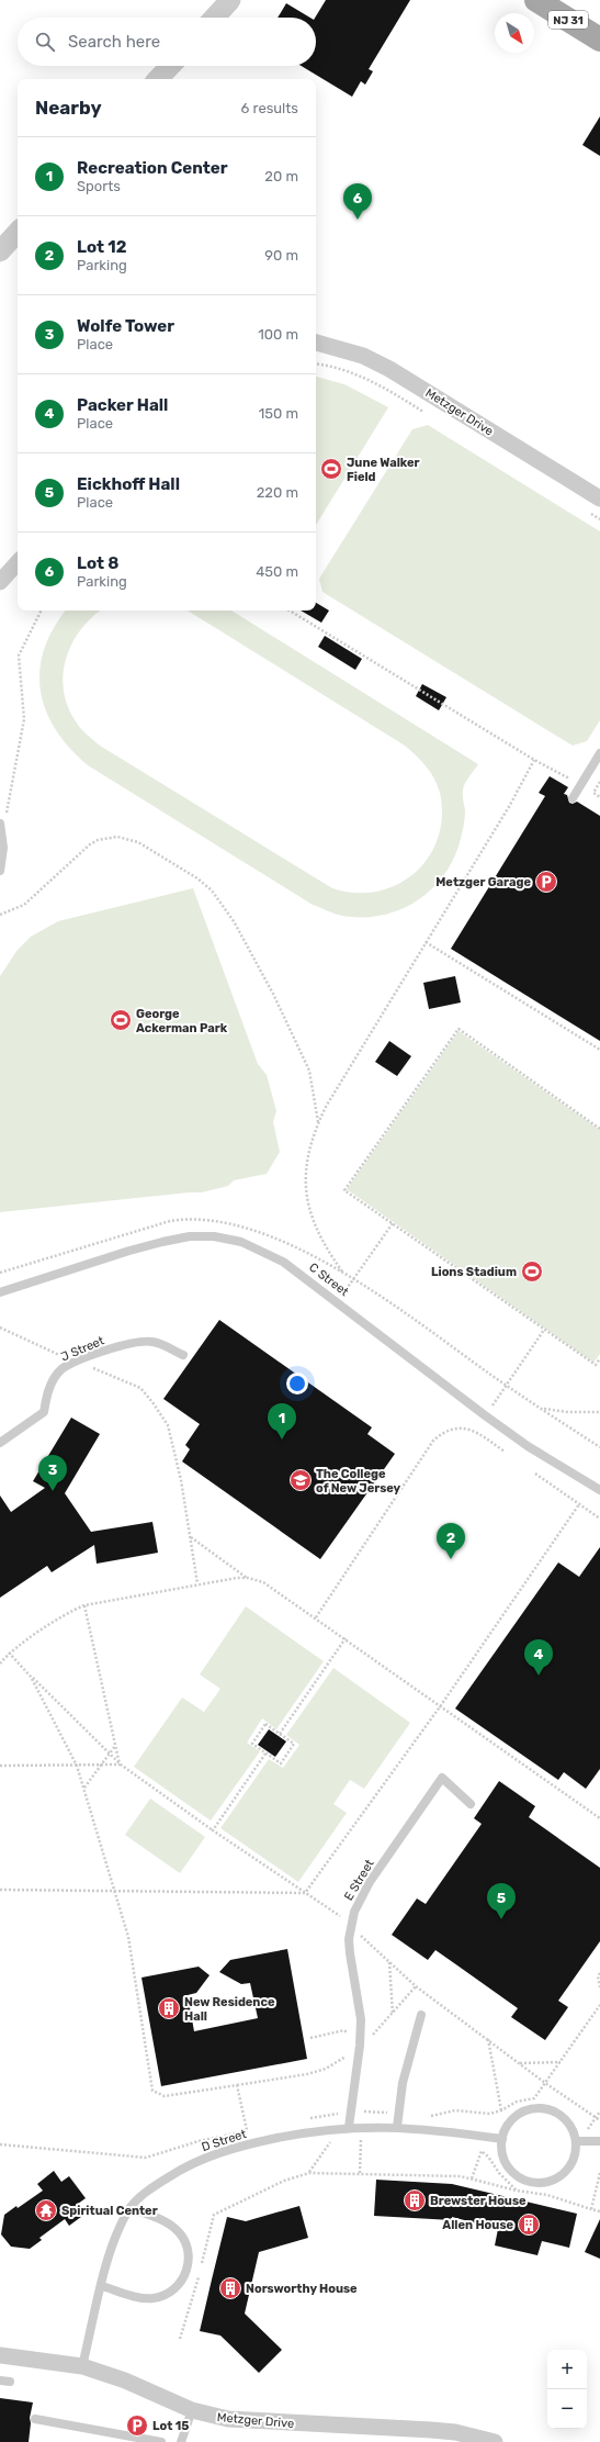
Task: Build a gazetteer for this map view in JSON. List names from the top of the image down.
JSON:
{
  "streets": {
    "main road": ["NJ 31"],
    "street": ["Metzger Drive"],
    "lane": [
      "C Street",
      "J Street",
      "E Street",
      "D Street"
    ]
  },
  "crossings": [
    ["Metzger Drive", "D Street"],
    ["E Street", "D Street"]
  ],
  "places": {
    "sports": ["June Walker Field", "George Ackerman Park", "Lions Stadium"],
    "parking": ["Metzger Garage", "Lot 15"],
    "school or university": ["The College of New Jersey"],
    "building": [
      "New Residence Hall",
      "Brewster House",
      "Allen House",
      "Norsworthy House"
    ],
    "temple": ["Spiritual Center"]
  },
  "north": "bottom right",
  "page": {
    "search": "Search here",
    "heading": ["Nearby", "6 results"],
    "list": [
      {
        "mark": "1",
        "name": "Recreation Center",
        "note": "Sports",
        "value": "20 m"
      },
      {
        "mark": "2",
        "name": "Lot 12",
        "note": "Parking",
        "value": "90 m"
      },
      {
        "mark": "3",
        "name": "Wolfe Tower",
        "note": "Place",
        "value": "100 m"
      },
      {
        "mark": "4",
        "name": "Packer Hall",
        "note": "Place",
        "value": "150 m"
      },
      {
        "mark": "5",
        "name": "Eickhoff Hall",
        "note": "Place",
        "value": "220 m"
      },
      {
        "mark": "6",
        "name": "Lot 8",
        "note": "Parking",
        "value": "450 m"
      }
    ],
    "pins": [
      "6",
      "1",
      "3",
      "2",
      "4",
      "5"
    ],
    "map_buttons": ["+", "−"]
  }
}
